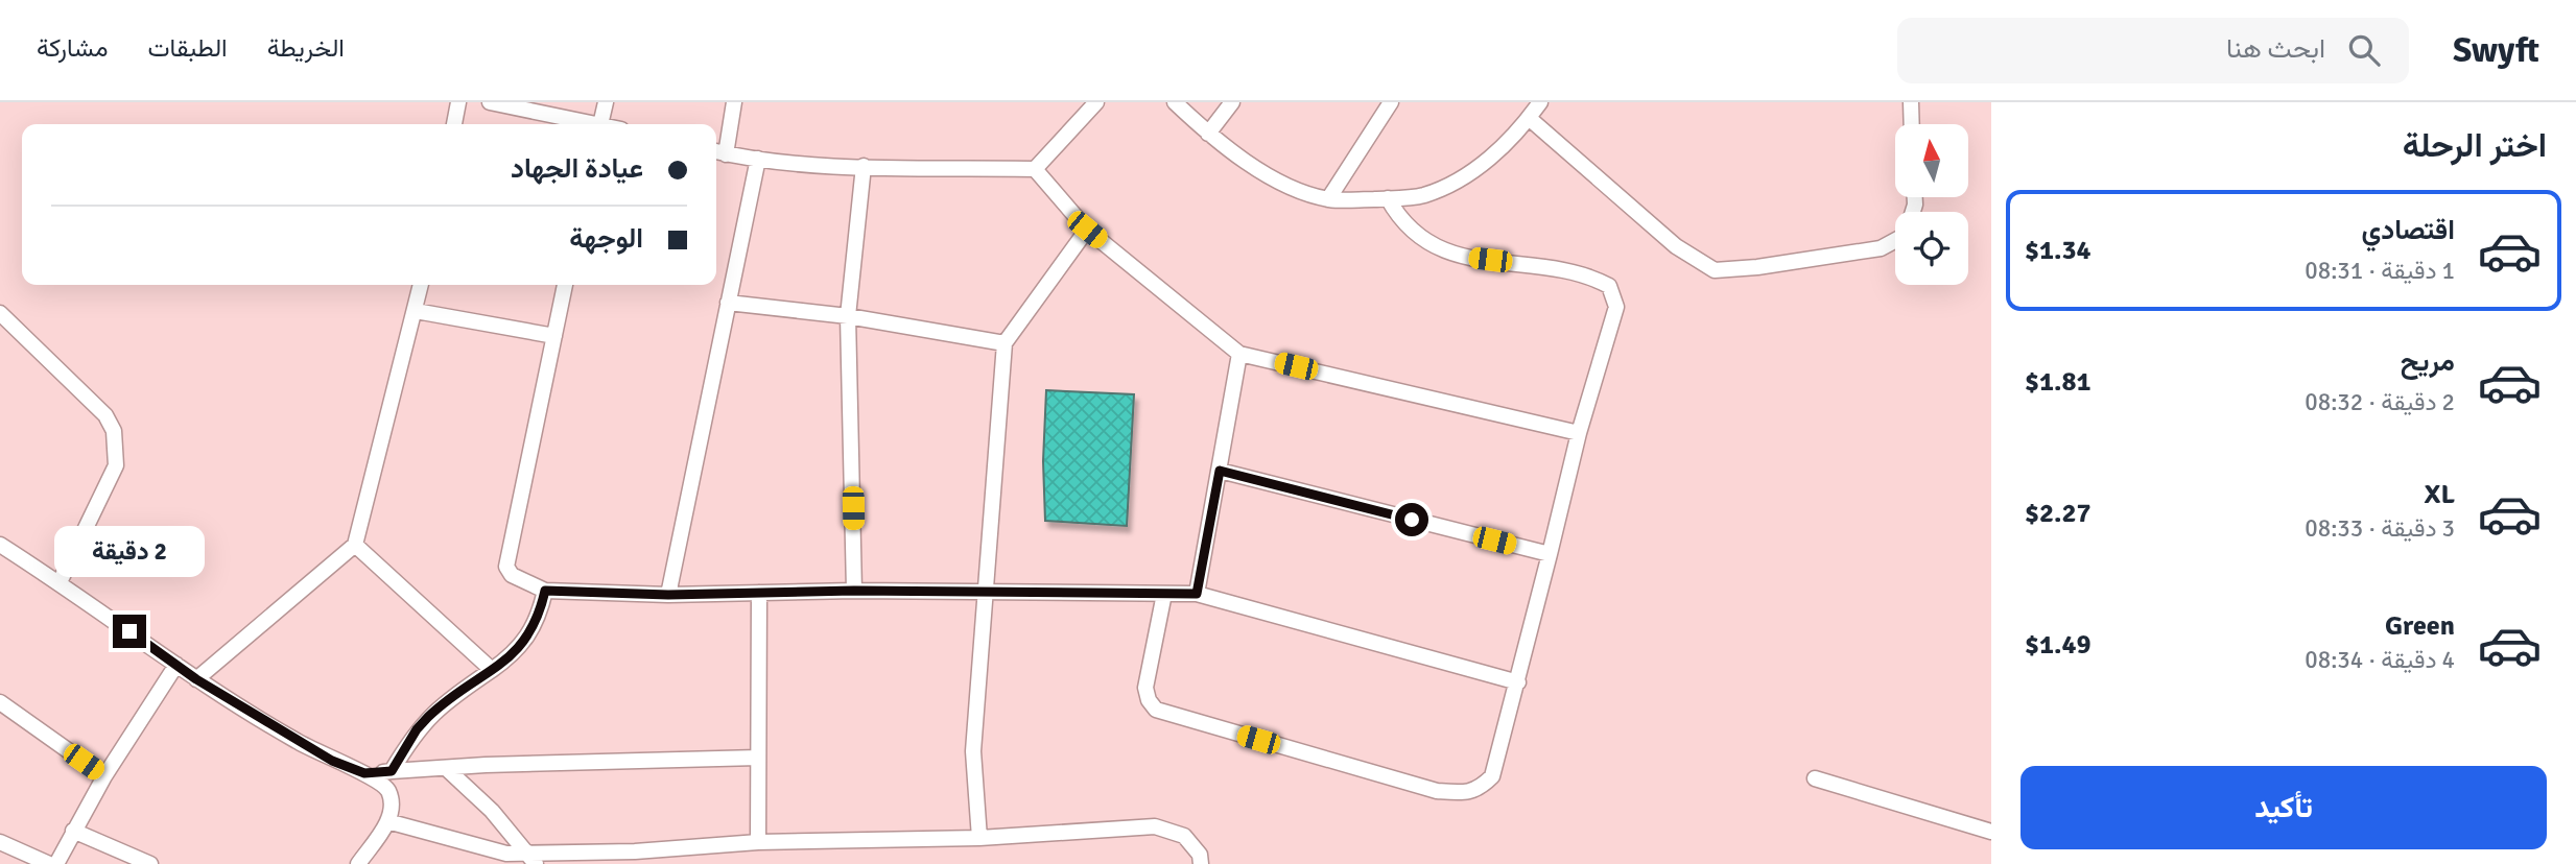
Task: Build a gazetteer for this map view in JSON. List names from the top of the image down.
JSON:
{
  "north": "top",
  "page": {
    "header": "Swyft",
    "search": "ابحث هنا",
    "nav": ["الخريطة", "الطبقات", "مشاركة"],
    "heading": "اختر الرحلة",
    "banner": ["عيادة الجهاد", "الوجهة"],
    "list": [
      {
        "name": "اقتصادي",
        "note": "1 دقيقة · 08:31",
        "value": "$1.34"
      },
      {
        "name": "مريح",
        "note": "2 دقيقة · 08:32",
        "value": "$1.81"
      },
      {
        "name": "XL",
        "note": "3 دقيقة · 08:33",
        "value": "$2.27"
      },
      {
        "name": "Green",
        "note": "4 دقيقة · 08:34",
        "value": "$1.49"
      }
    ],
    "bubble": "2 دقيقة",
    "buttons": "تأكيد"
  }
}
